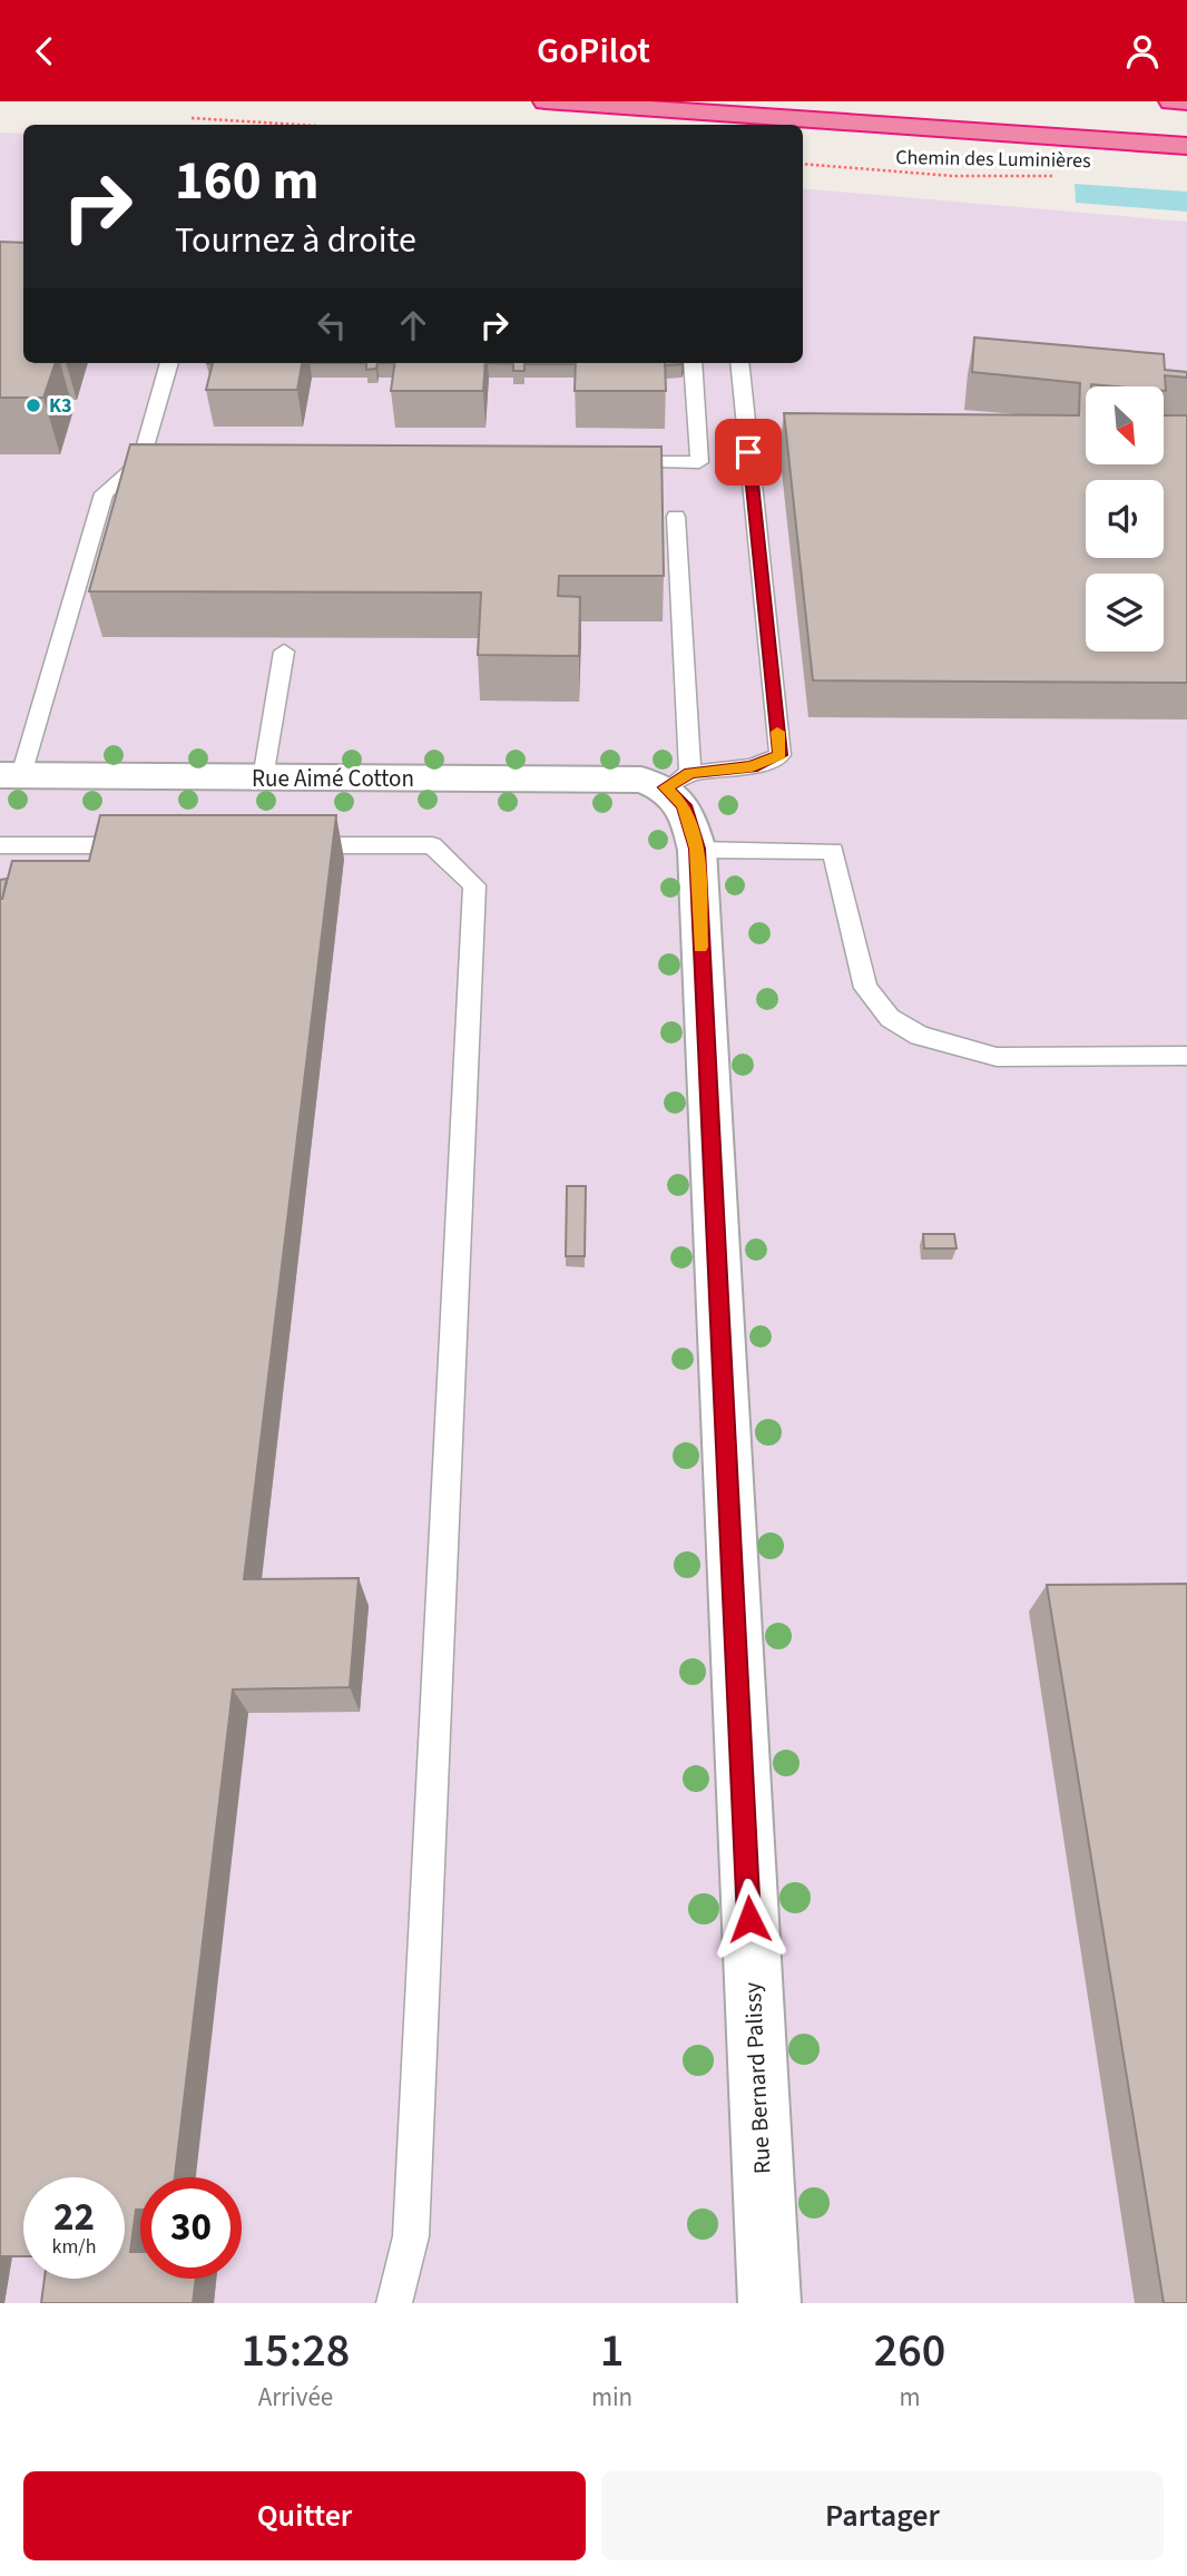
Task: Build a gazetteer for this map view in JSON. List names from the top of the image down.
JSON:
{
  "streets": {
    "street": ["Rue Aimé Cotton", "Rue Bernard Palissy"],
    "path": ["Chemin des Luminières"]
  },
  "crossings": [
    ["Rue Aimé Cotton", "Rue Bernard Palissy"]
  ],
  "places": ["K3"],
  "north": "bottom right",
  "page": {
    "header": "GoPilot",
    "turn": ["160 m", "Tournez à droite"],
    "speed": "22 km/h",
    "limit": "30",
    "eta": [
      "15:28",
      "Arrivée",
      "1",
      "min",
      "260",
      "m"
    ],
    "buttons": ["Quitter", "Partager"]
  }
}
